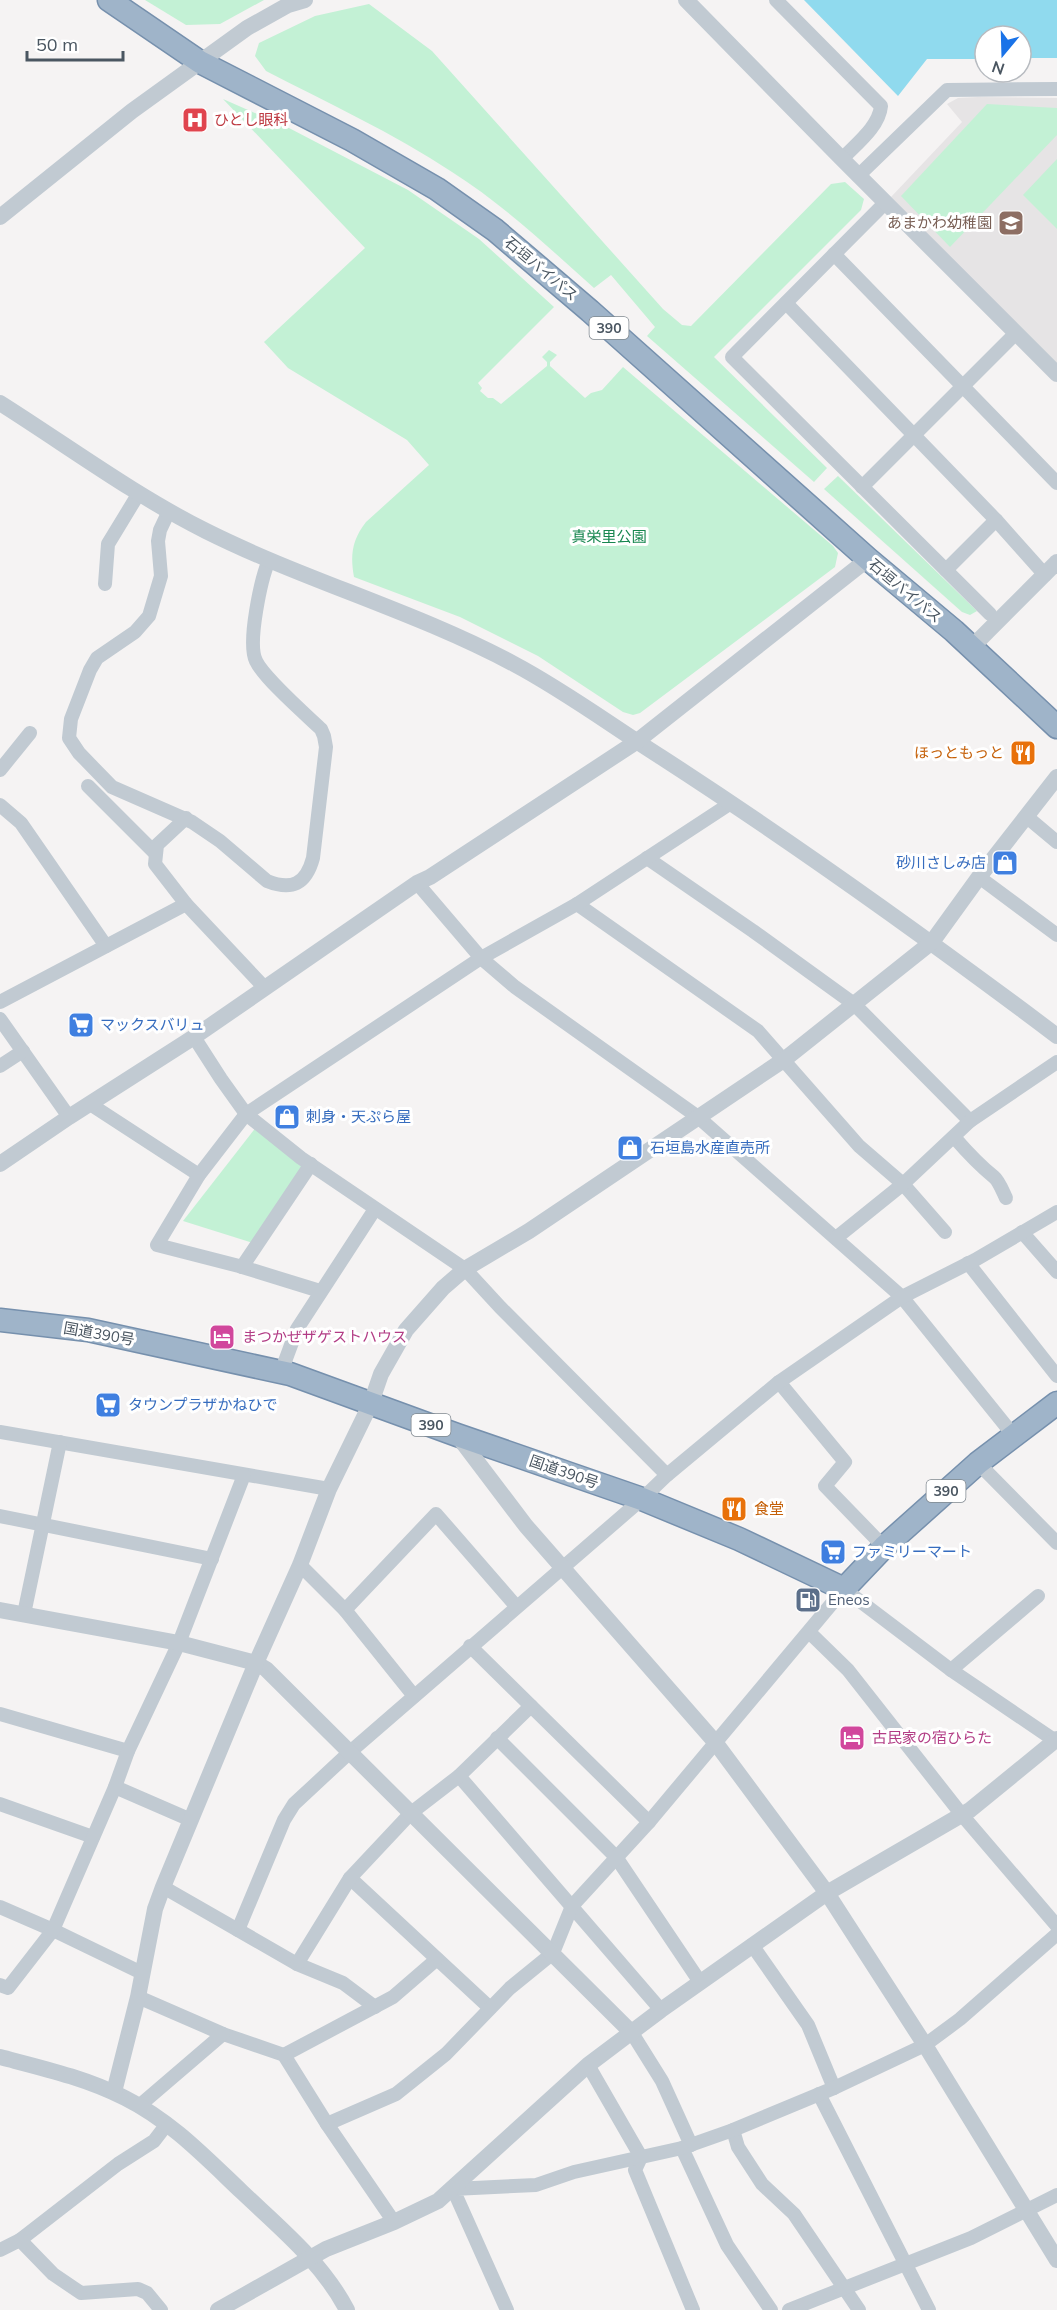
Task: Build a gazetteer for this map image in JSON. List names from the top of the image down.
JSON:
{
  "streets": {
    "highway": ["石垣バイパス", "390", "国道390号"]
  },
  "crossings": [
    ["390", "国道390号"]
  ],
  "parks": ["真栄里公園"],
  "places": {
    "hospital": ["ひとし眼科"],
    "school or university": ["あまかわ幼稚園"],
    "restaurant": ["ほっともっと", "食堂"],
    "shop": ["砂川さしみ店", "刺身・天ぷら屋", "石垣島水産直売所"],
    "supermarket": ["マックスバリュ", "タウンプラザかねひで", "ファミリーマート"],
    "hotel": ["まつかぜザゲストハウス", "古民家の宿ひらた"],
    "fuel station": ["Eneos"]
  },
  "scale_bar": "50 m",
  "north": "bottom"
}
